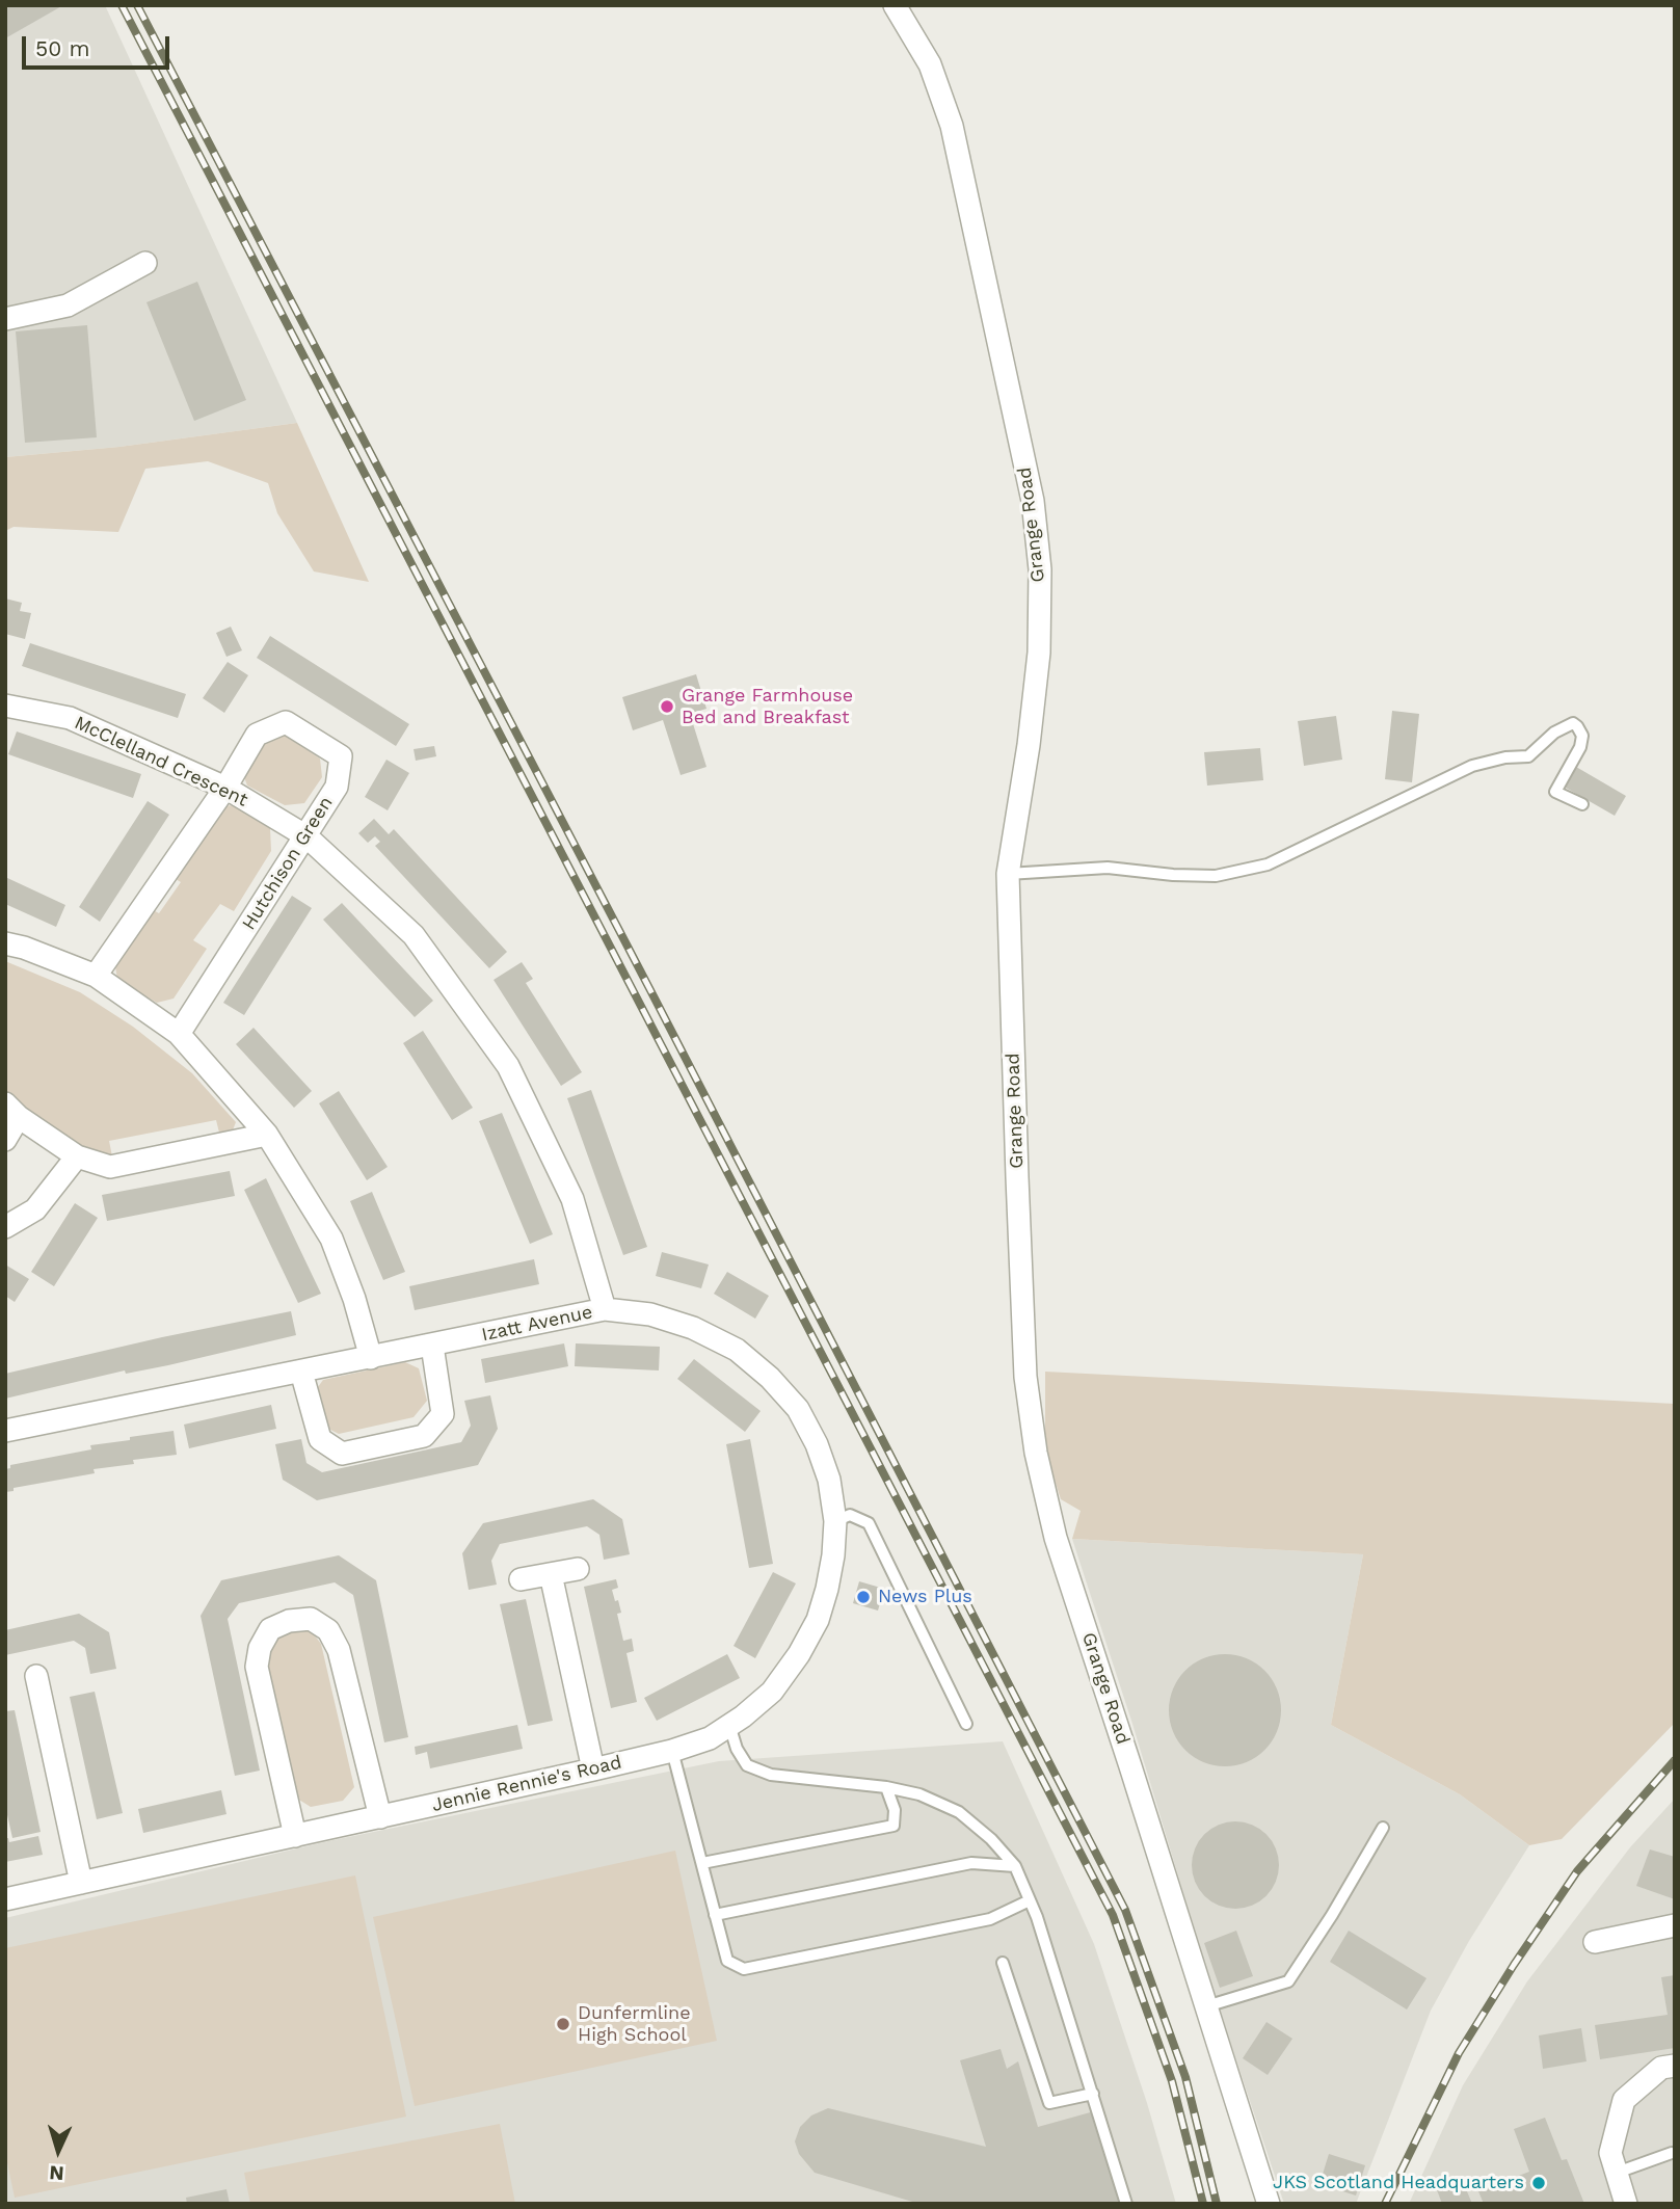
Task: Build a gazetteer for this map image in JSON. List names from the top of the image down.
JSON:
{
  "streets": {
    "street": [
      "Grange Road",
      "McClelland Crescent",
      "Hutchison Green",
      "Izatt Avenue",
      "Jennie Rennie's Road"
    ]
  },
  "crossings": [
    ["McClelland Crescent", "Hutchison Green"],
    ["McClelland Crescent", "Izatt Avenue"],
    ["Izatt Avenue", "Jennie Rennie's Road"]
  ],
  "places": [
    "Grange Farmhouse Bed and Breakfast",
    "News Plus",
    "Dunfermline High School",
    "JKS Scotland Headquarters"
  ],
  "scale_bar": "50 m",
  "north": "bottom"
}
